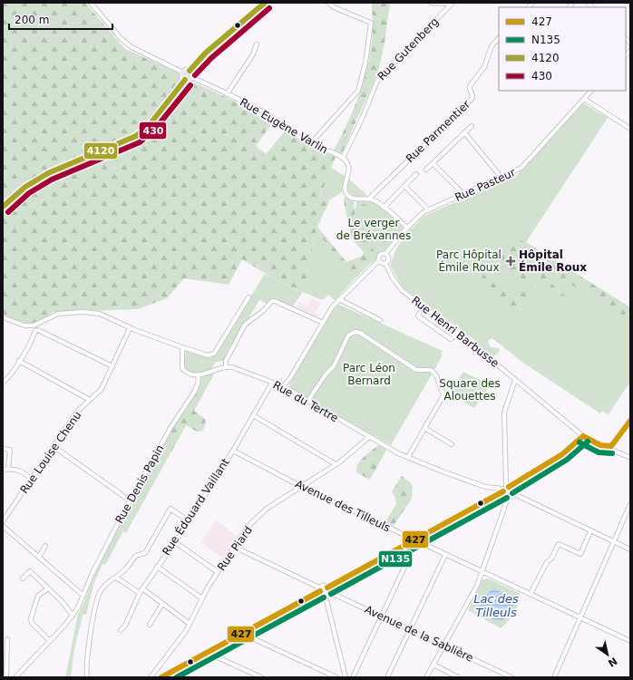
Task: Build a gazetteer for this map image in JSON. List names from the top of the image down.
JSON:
{
  "streets": {
    "street": [
      "Rue Gutenberg",
      "Rue Eugène Varlin",
      "Rue Parmentier",
      "Rue Pasteur",
      "Rue Henri Barbusse",
      "Rue du Tertre",
      "Rue Louise Chenu",
      "Rue Denis Papin",
      "Avenue des Tilleuls",
      "Rue Édouard Vaillant",
      "Rue Piard",
      "Avenue de la Sablière"
    ]
  },
  "crossings": [
    ["Rue Gutenberg", "Rue Eugène Varlin"],
    ["Rue Pasteur", "Rue Henri Barbusse"],
    ["Rue du Tertre", "Rue Édouard Vaillant"],
    ["Rue du Tertre", "Rue Piard"],
    ["Avenue des Tilleuls", "Rue Édouard Vaillant"],
    ["Avenue des Tilleuls", "Rue Piard"]
  ],
  "water": ["Lac des Tilleuls"],
  "parks": [
    "Le verger de Brévannes",
    "Parc Hôpital Émile Roux",
    "Parc Léon Bernard",
    "Square des Alouettes"
  ],
  "places": {
    "health": ["Hôpital Émile Roux"]
  },
  "lines": [
    "transit line 4120",
    "transit line 430",
    "transit line 427",
    "transit line N135"
  ],
  "legend": [
    "427",
    "N135",
    "4120",
    "430"
  ],
  "scale_bar": "200 m",
  "north": "bottom right"
}
